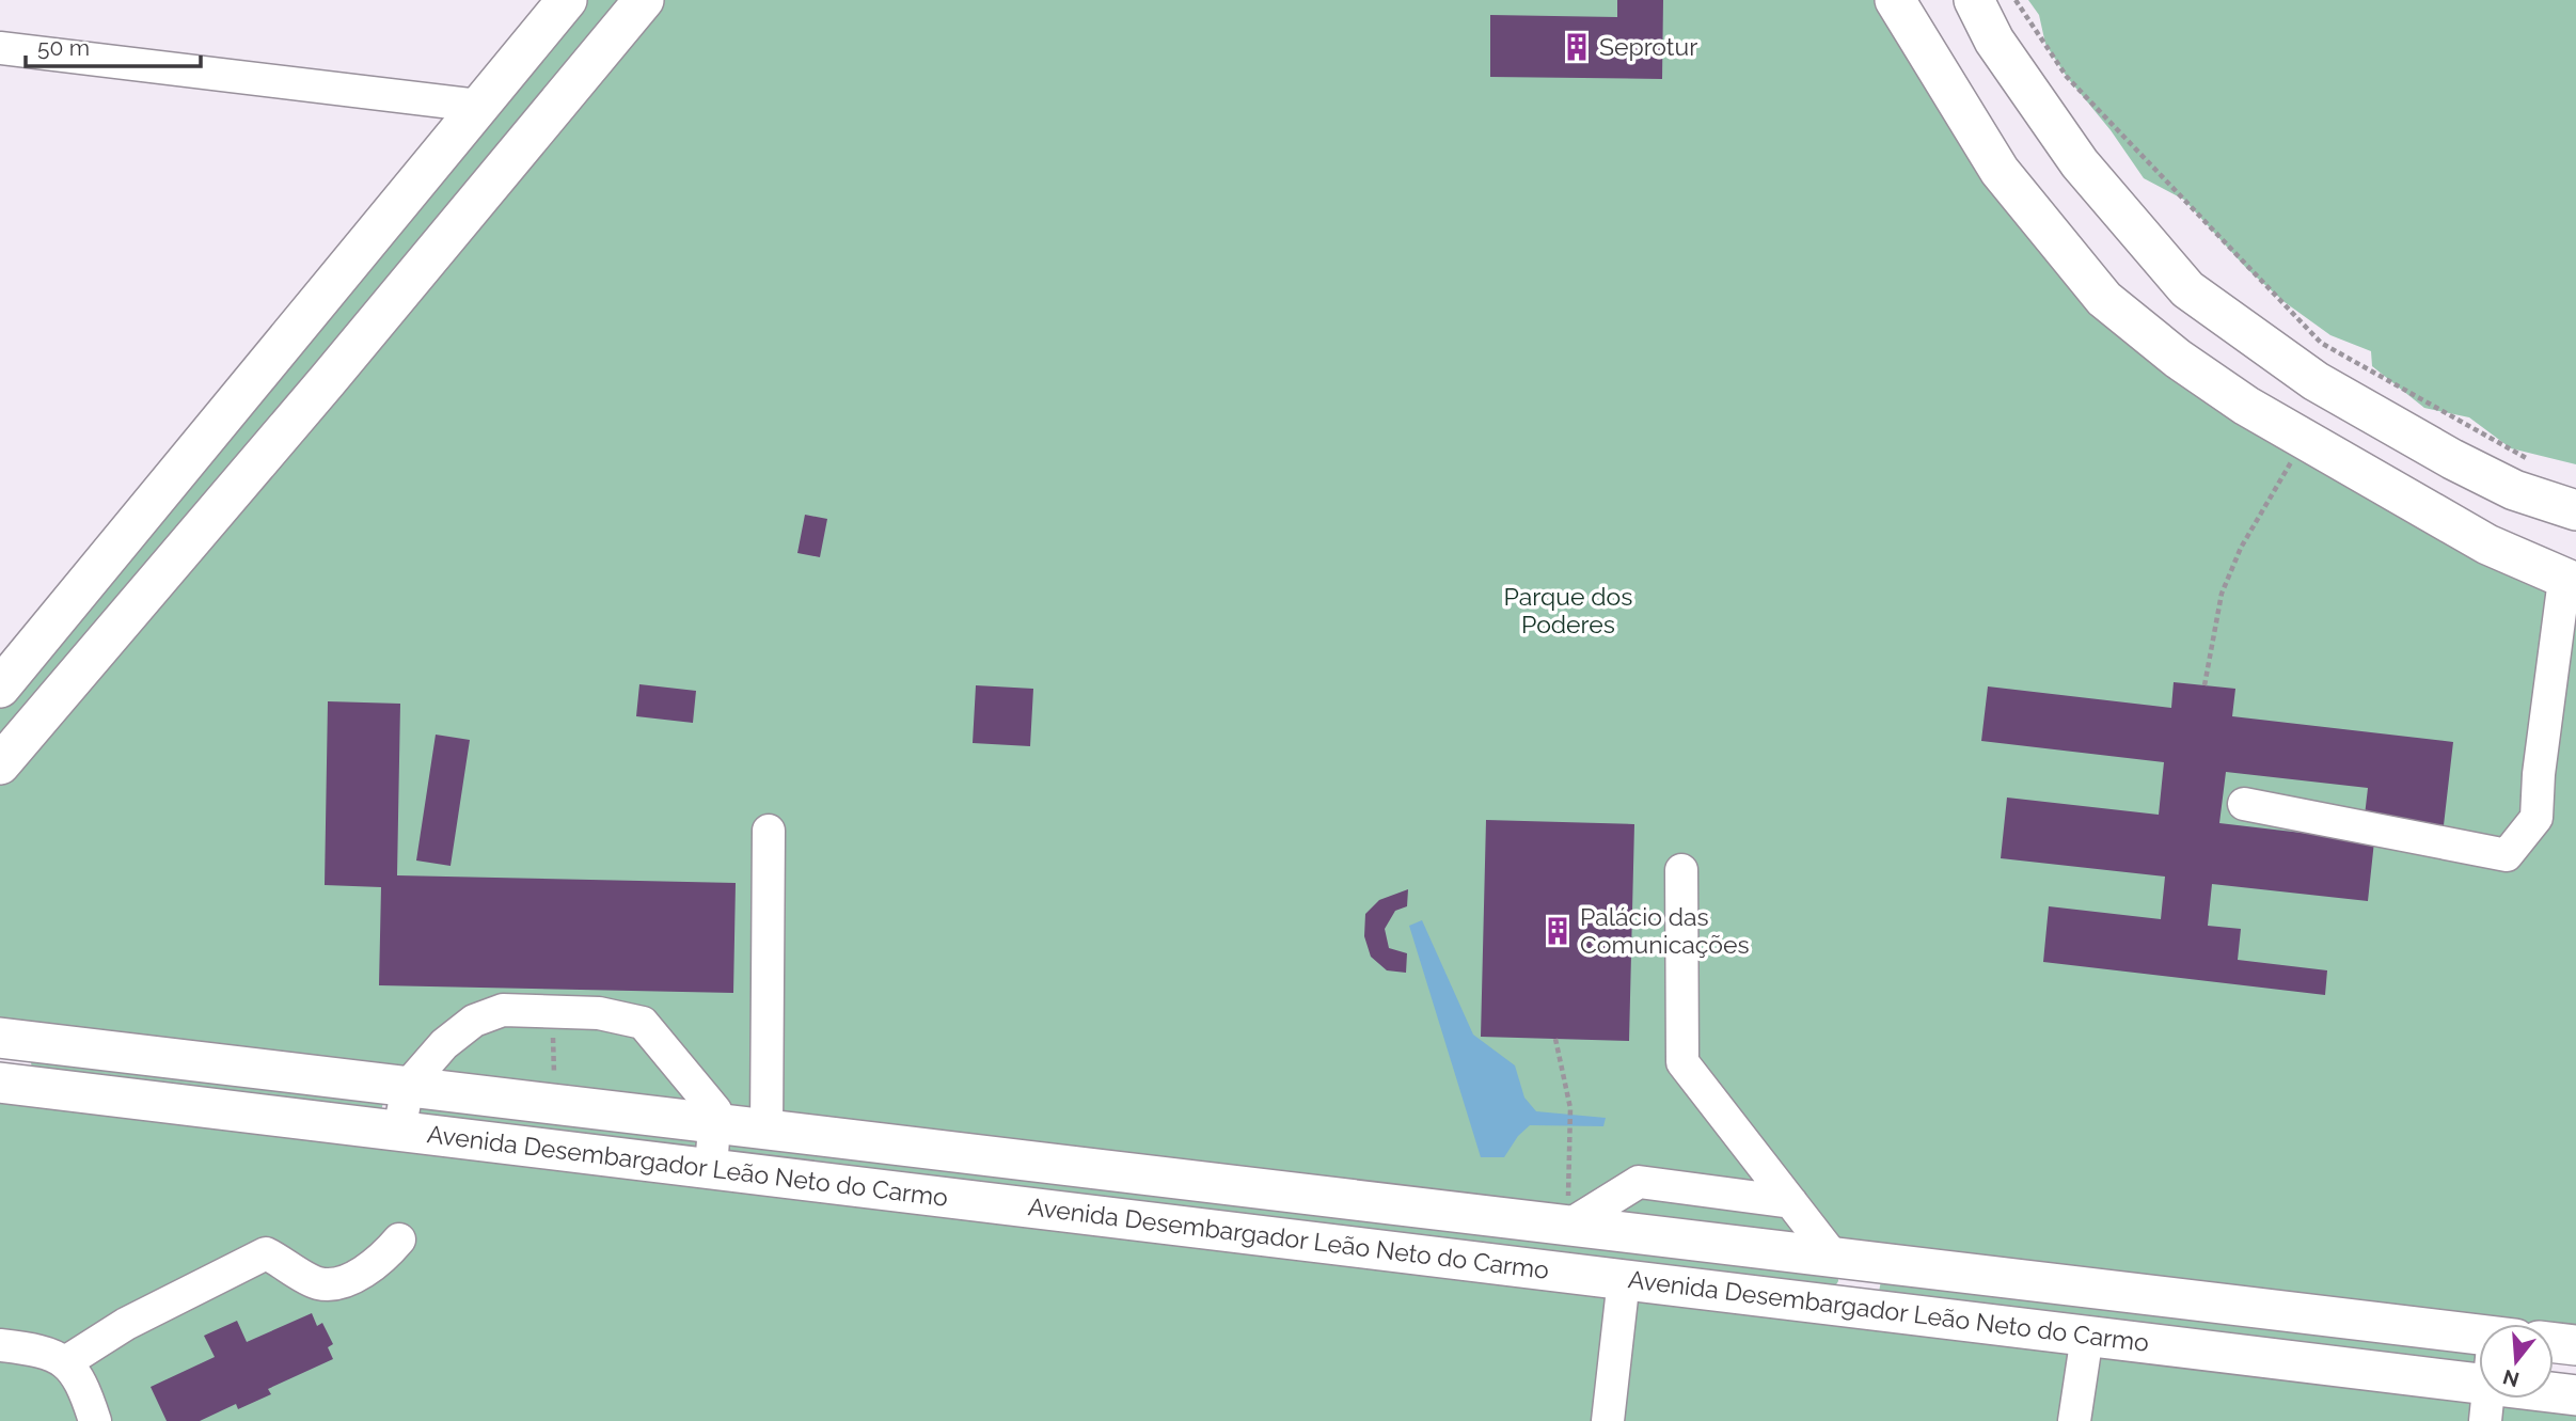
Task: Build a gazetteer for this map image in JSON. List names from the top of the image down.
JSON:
{
  "streets": {
    "main road": ["Avenida Desembargador Leão Neto do Carmo"]
  },
  "parks": ["Parque dos Poderes"],
  "places": {
    "building": ["Seprotur", "Palácio das Comunicações"]
  },
  "scale_bar": "50 m",
  "north": "bottom"
}
